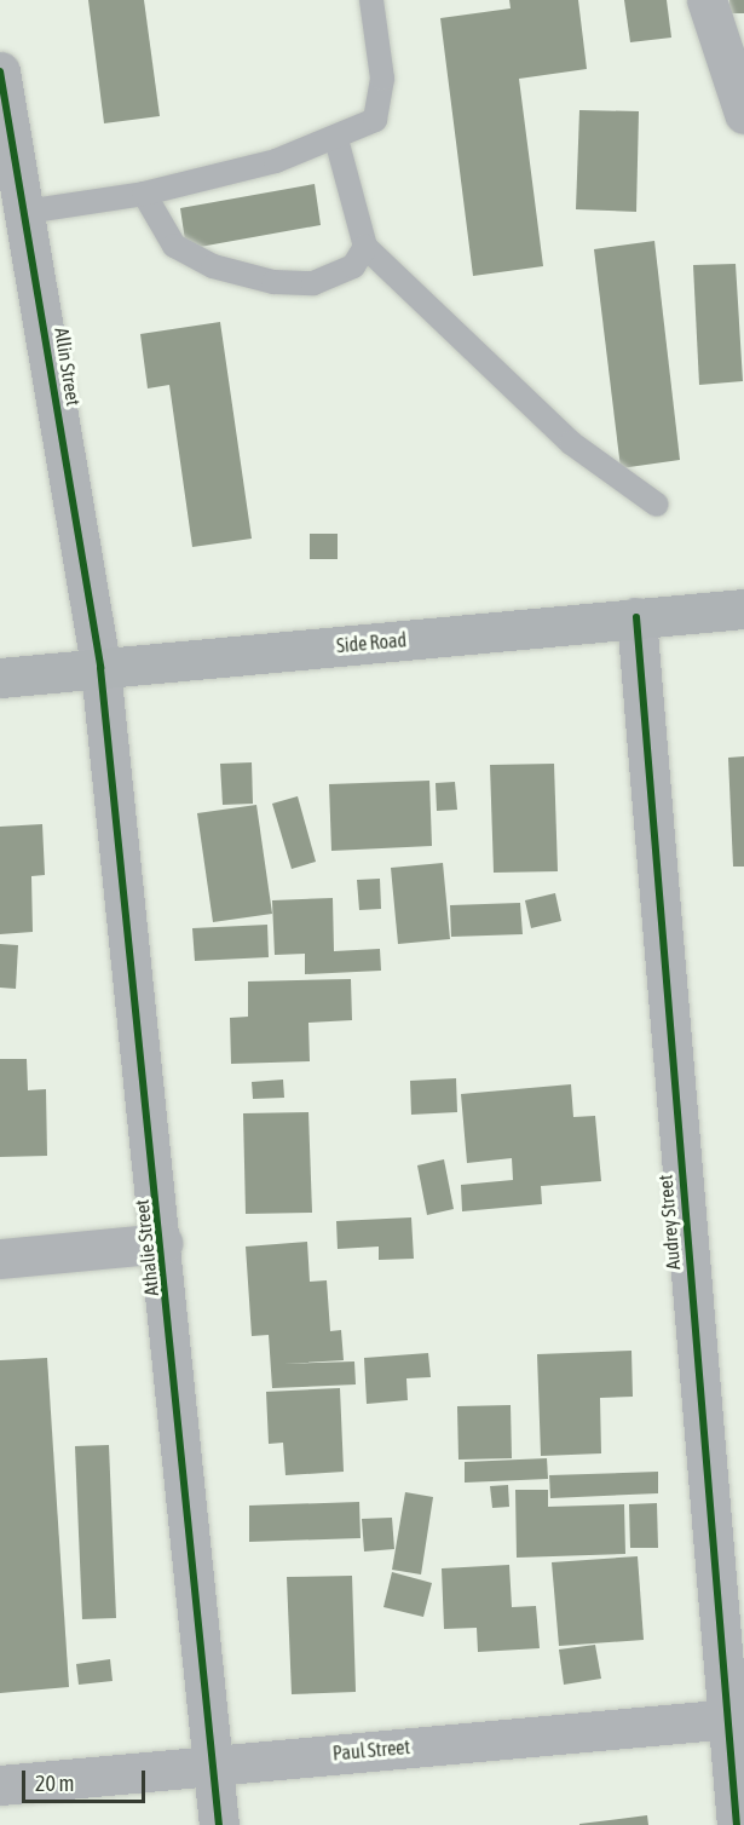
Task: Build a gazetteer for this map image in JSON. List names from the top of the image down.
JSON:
{
  "streets": {
    "street": [
      "Allin Street",
      "Side Road",
      "Audrey Street",
      "Athalie Street",
      "Paul Street"
    ]
  },
  "crossings": [
    ["Allin Street", "Side Road"],
    ["Allin Street", "Athalie Street"],
    ["Side Road", "Audrey Street"],
    ["Side Road", "Athalie Street"],
    ["Audrey Street", "Paul Street"],
    ["Athalie Street", "Paul Street"]
  ],
  "scale_bar": "20 m"
}
